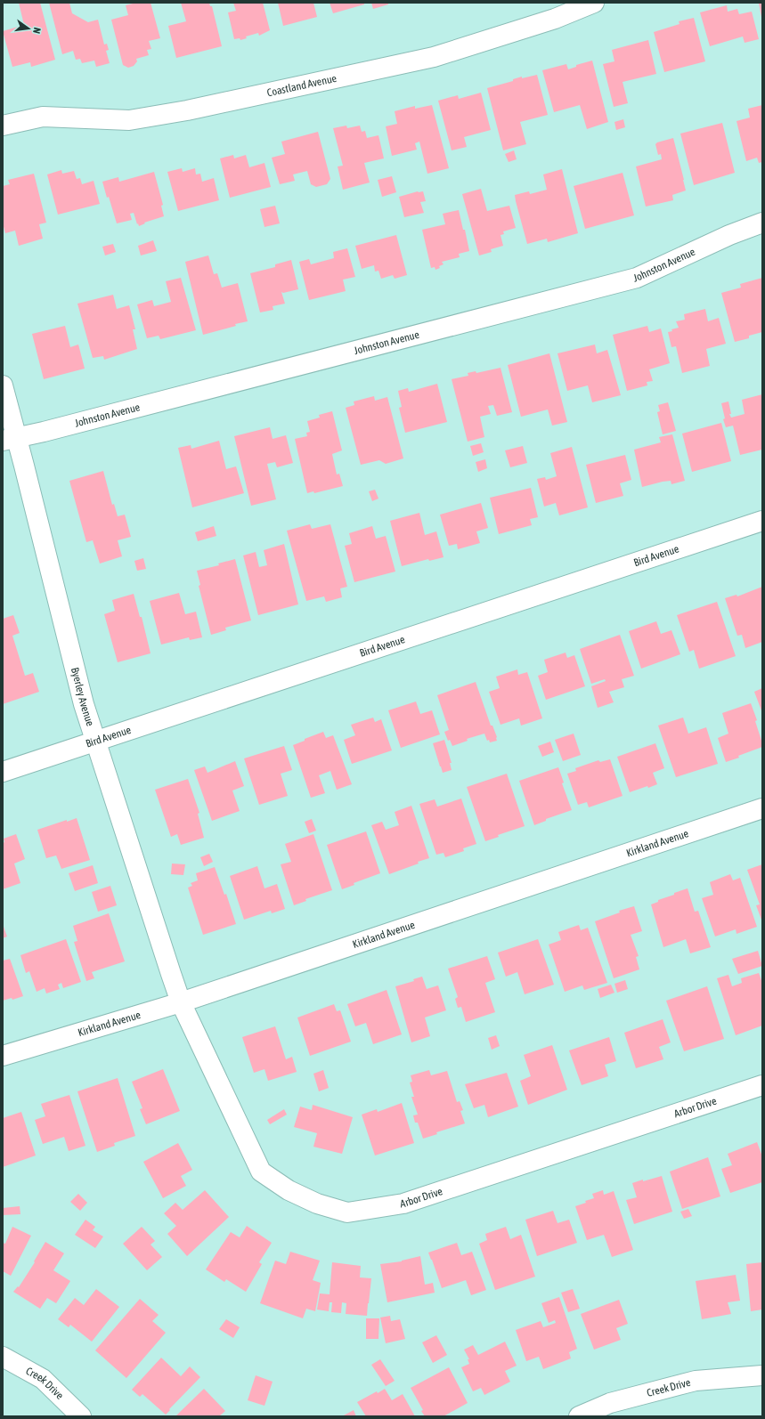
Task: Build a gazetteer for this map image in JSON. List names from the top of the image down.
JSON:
{
  "streets": {
    "street": [
      "Coastland Avenue",
      "Johnston Avenue",
      "Bird Avenue",
      "Byerley Avenue",
      "Kirkland Avenue",
      "Arbor Drive",
      "Creek Drive"
    ]
  },
  "crossings": [
    ["Johnston Avenue", "Byerley Avenue"],
    ["Bird Avenue", "Byerley Avenue"],
    ["Byerley Avenue", "Kirkland Avenue"],
    ["Byerley Avenue", "Arbor Drive"],
    ["Kirkland Avenue", "Arbor Drive"]
  ],
  "north": "right"
}
